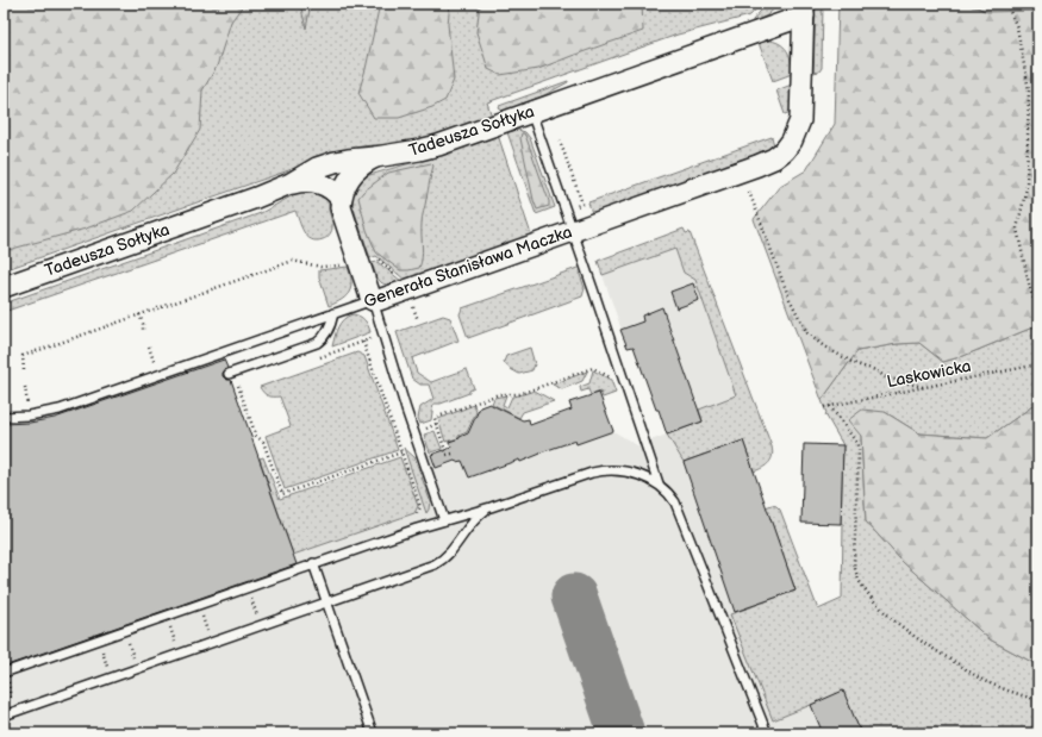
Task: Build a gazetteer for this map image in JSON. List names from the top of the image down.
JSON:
{
  "streets": {
    "street": ["Tadeusza Sołtyka", "Generała Stanisława Maczka"],
    "path": ["Laskowicka"]
  },
  "crossings": [
    ["Tadeusza Sołtyka", "Generała Stanisława Maczka"]
  ]
}
